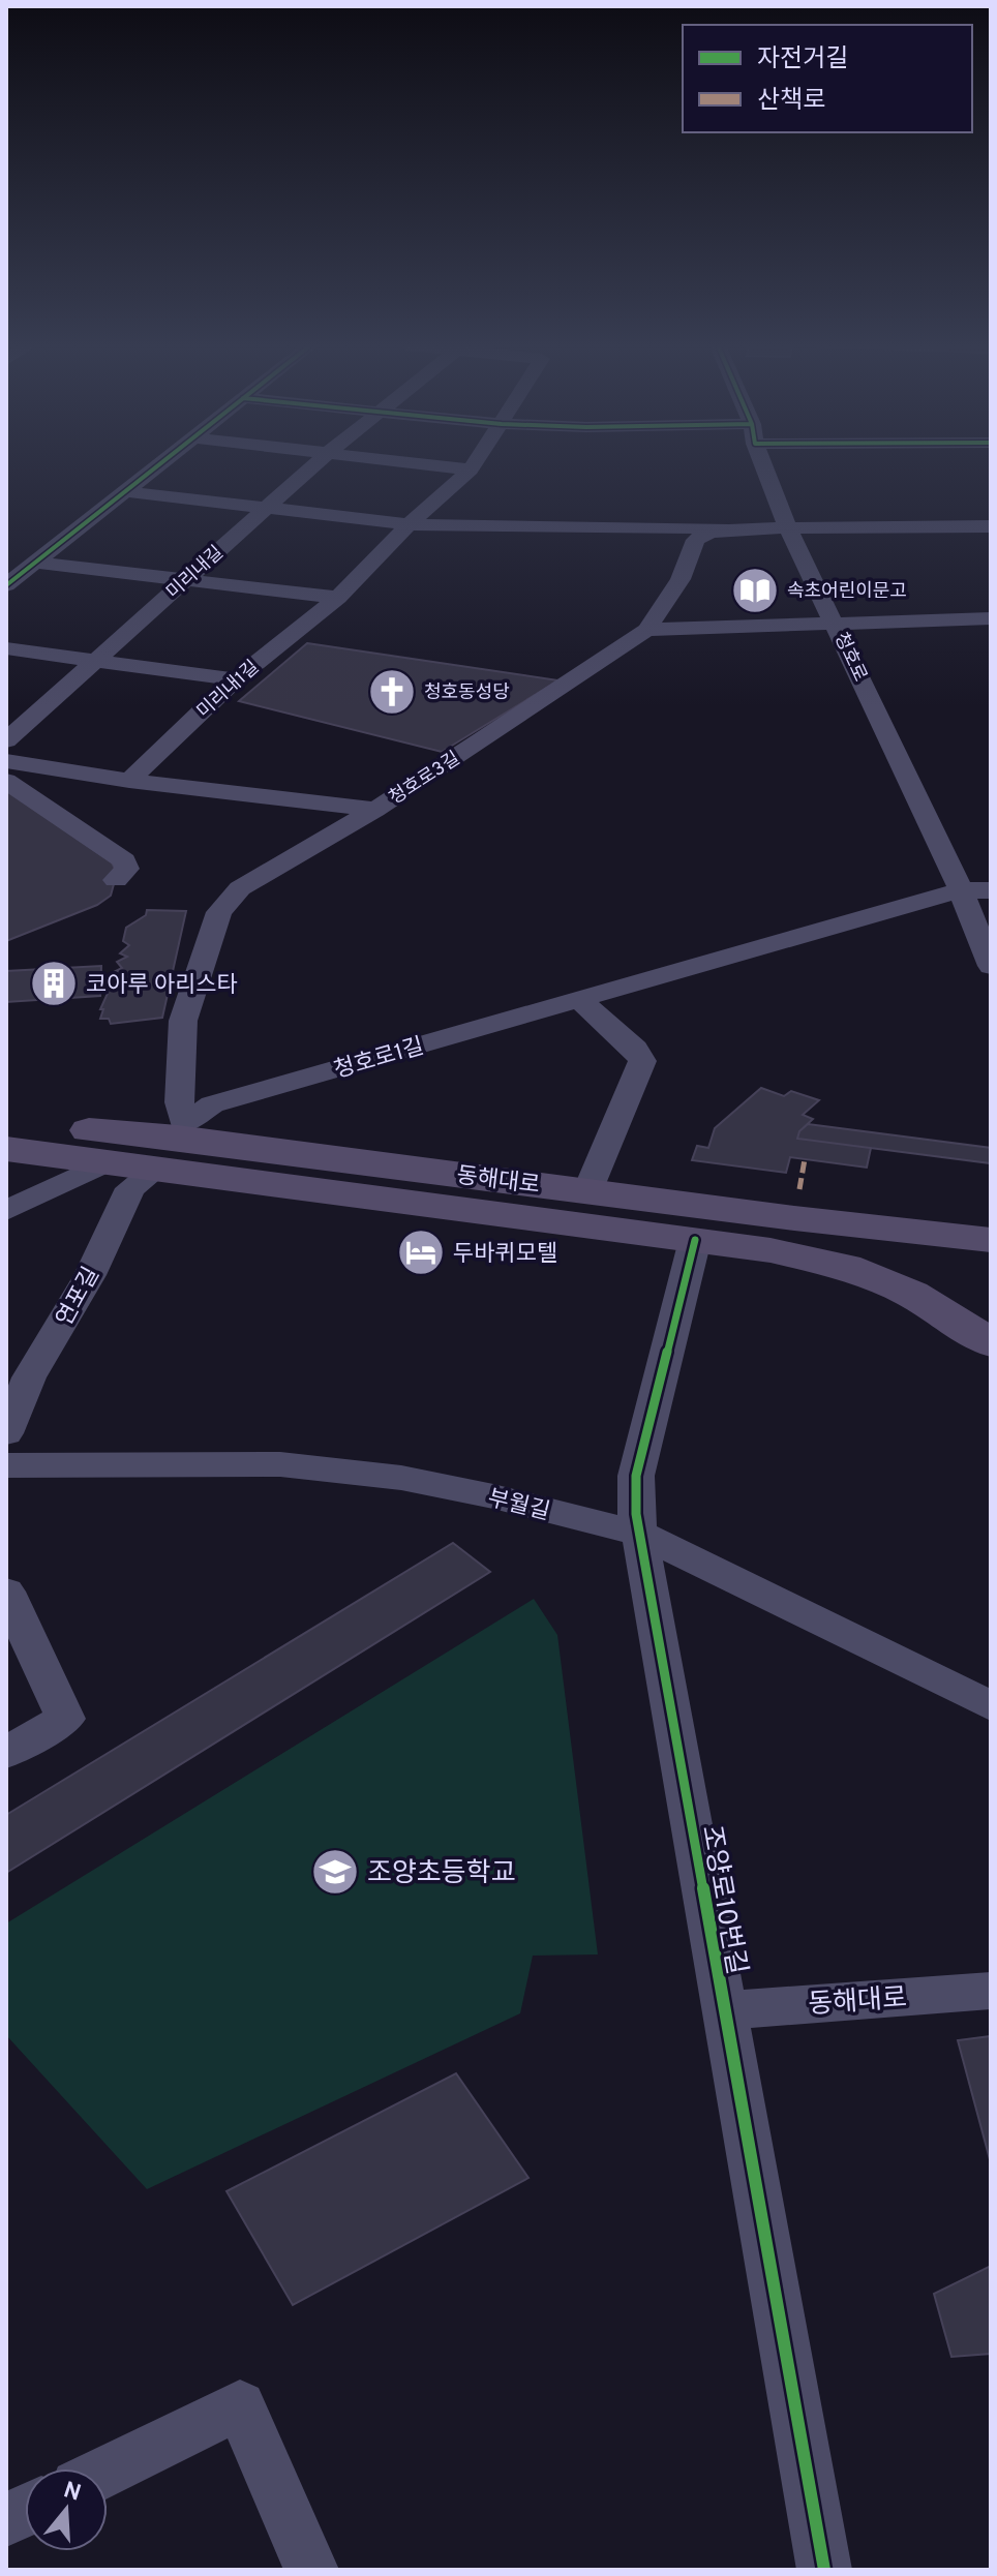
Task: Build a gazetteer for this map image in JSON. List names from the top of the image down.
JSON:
{
  "streets": {
    "main road": ["동해대로"],
    "street": [
      "미리내길",
      "청호로",
      "미리내1길",
      "청호로3길",
      "청호로1길",
      "연포길",
      "부월길",
      "조양로10번길"
    ]
  },
  "crossings": [
    ["청호로", "청호로3길"],
    ["청호로", "청호로1길"],
    ["청호로3길", "청호로1길"],
    ["청호로3길", "동해대로"],
    ["청호로3길", "연포길"],
    ["청호로1길", "동해대로"],
    ["청호로1길", "연포길"],
    ["동해대로", "연포길"],
    ["동해대로", "조양로10번길"],
    ["부월길", "조양로10번길"]
  ],
  "places": {
    "library": ["속초어린이문고"],
    "church": ["청호동성당"],
    "building": ["코아루 아리스타"],
    "hotel": ["두바퀴모텔"],
    "school or university": ["조양초등학교"]
  },
  "legend": ["자전거길", "산책로"],
  "north": "top"
}
